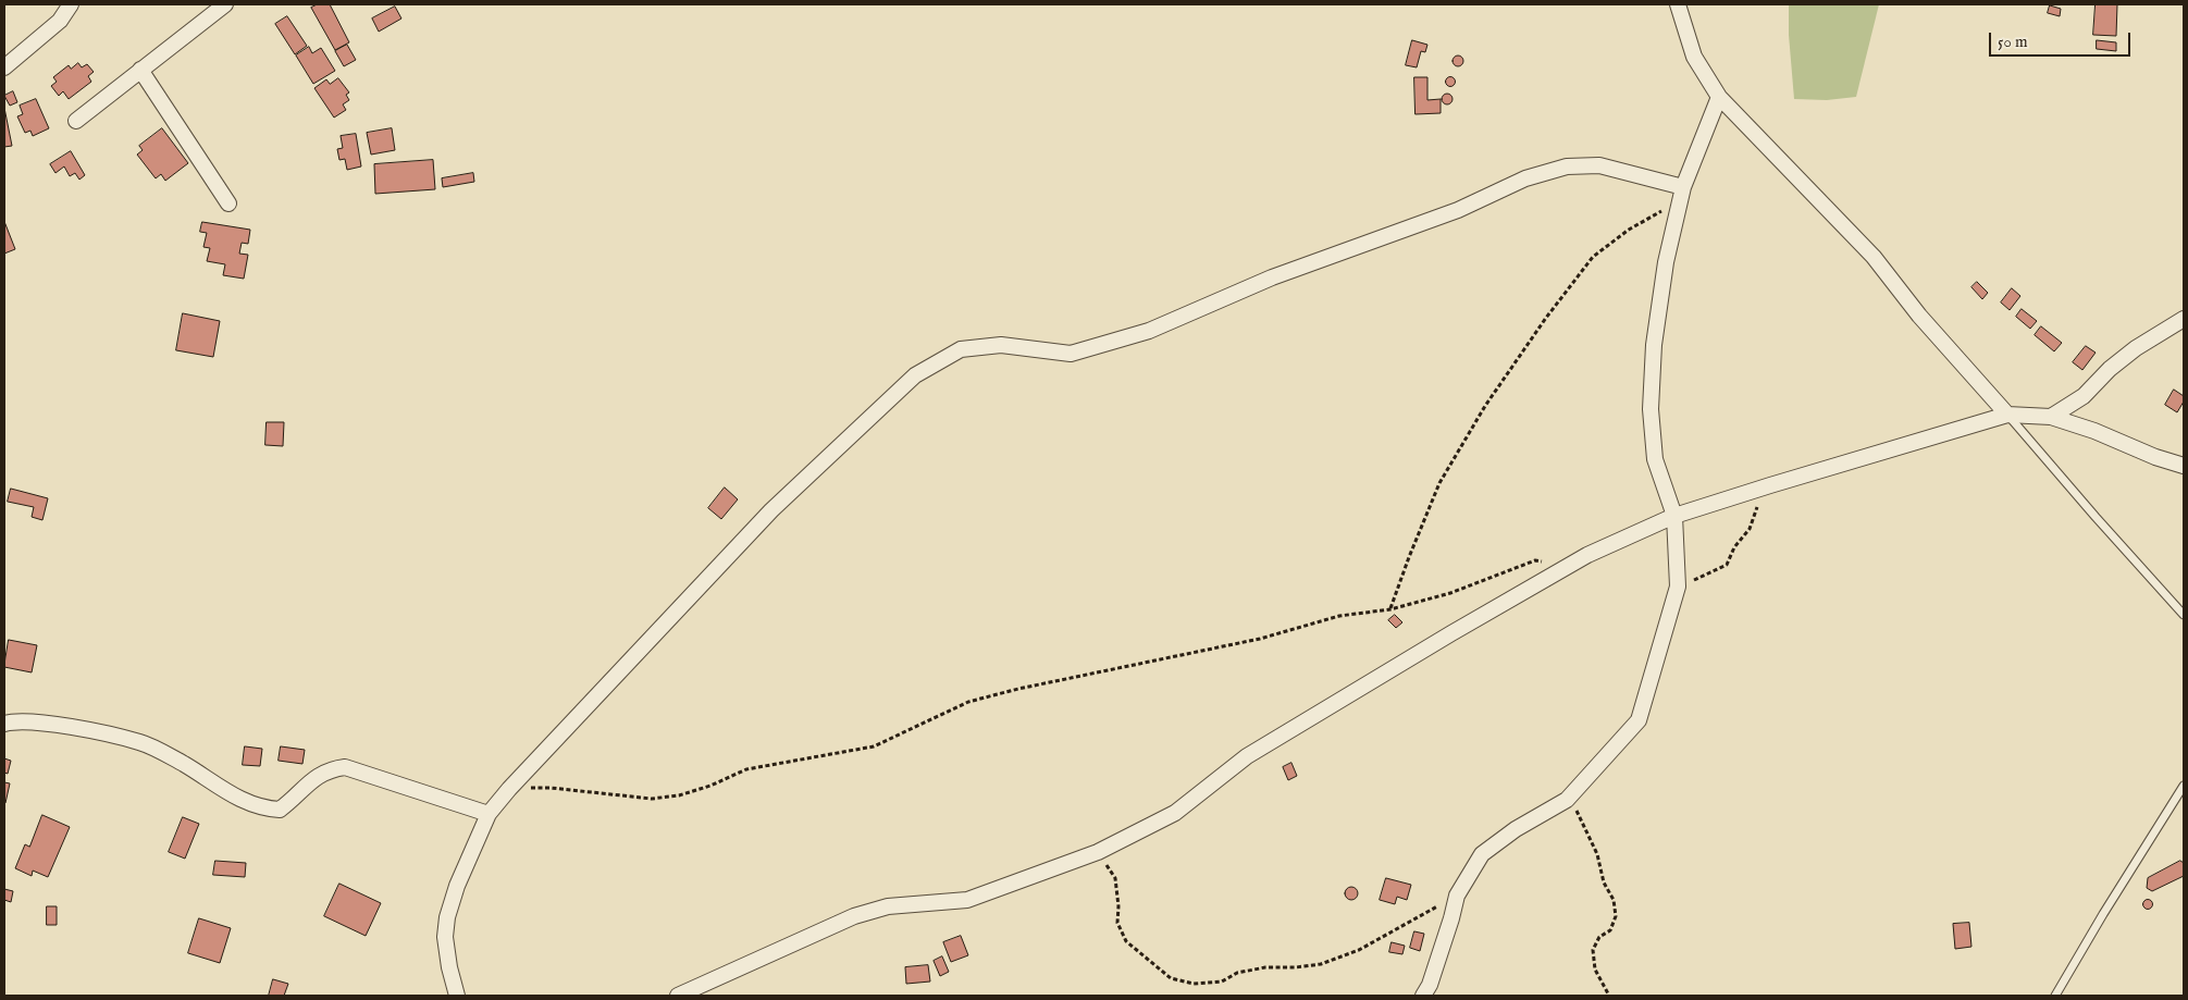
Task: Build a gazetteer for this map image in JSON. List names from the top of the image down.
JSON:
{
  "scale_bar": "50 m"
}
